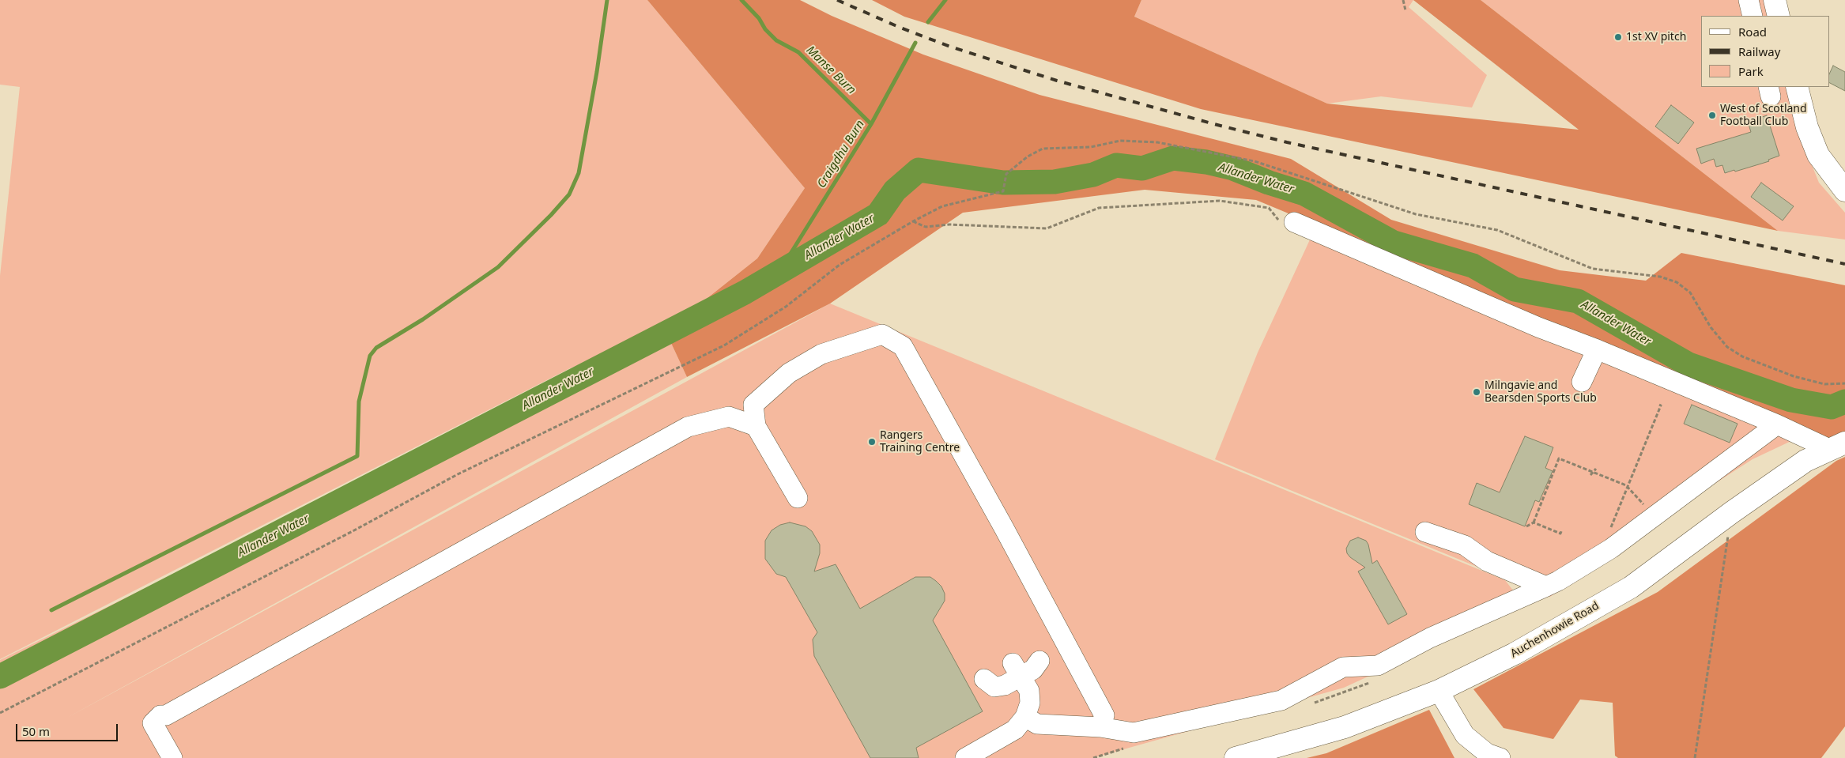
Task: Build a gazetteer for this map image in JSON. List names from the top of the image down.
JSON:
{
  "streets": {
    "main road": ["Auchenhowie Road"]
  },
  "water": ["Manse Burn", "Craigdhu Burn", "Allander Water"],
  "places": [
    "1st XV pitch",
    "West of Scotland Football Club",
    "Milngavie and Bearsden Sports Club",
    "Rangers Training Centre"
  ],
  "legend": ["Road", "Railway", "Park"],
  "scale_bar": "50 m"
}
